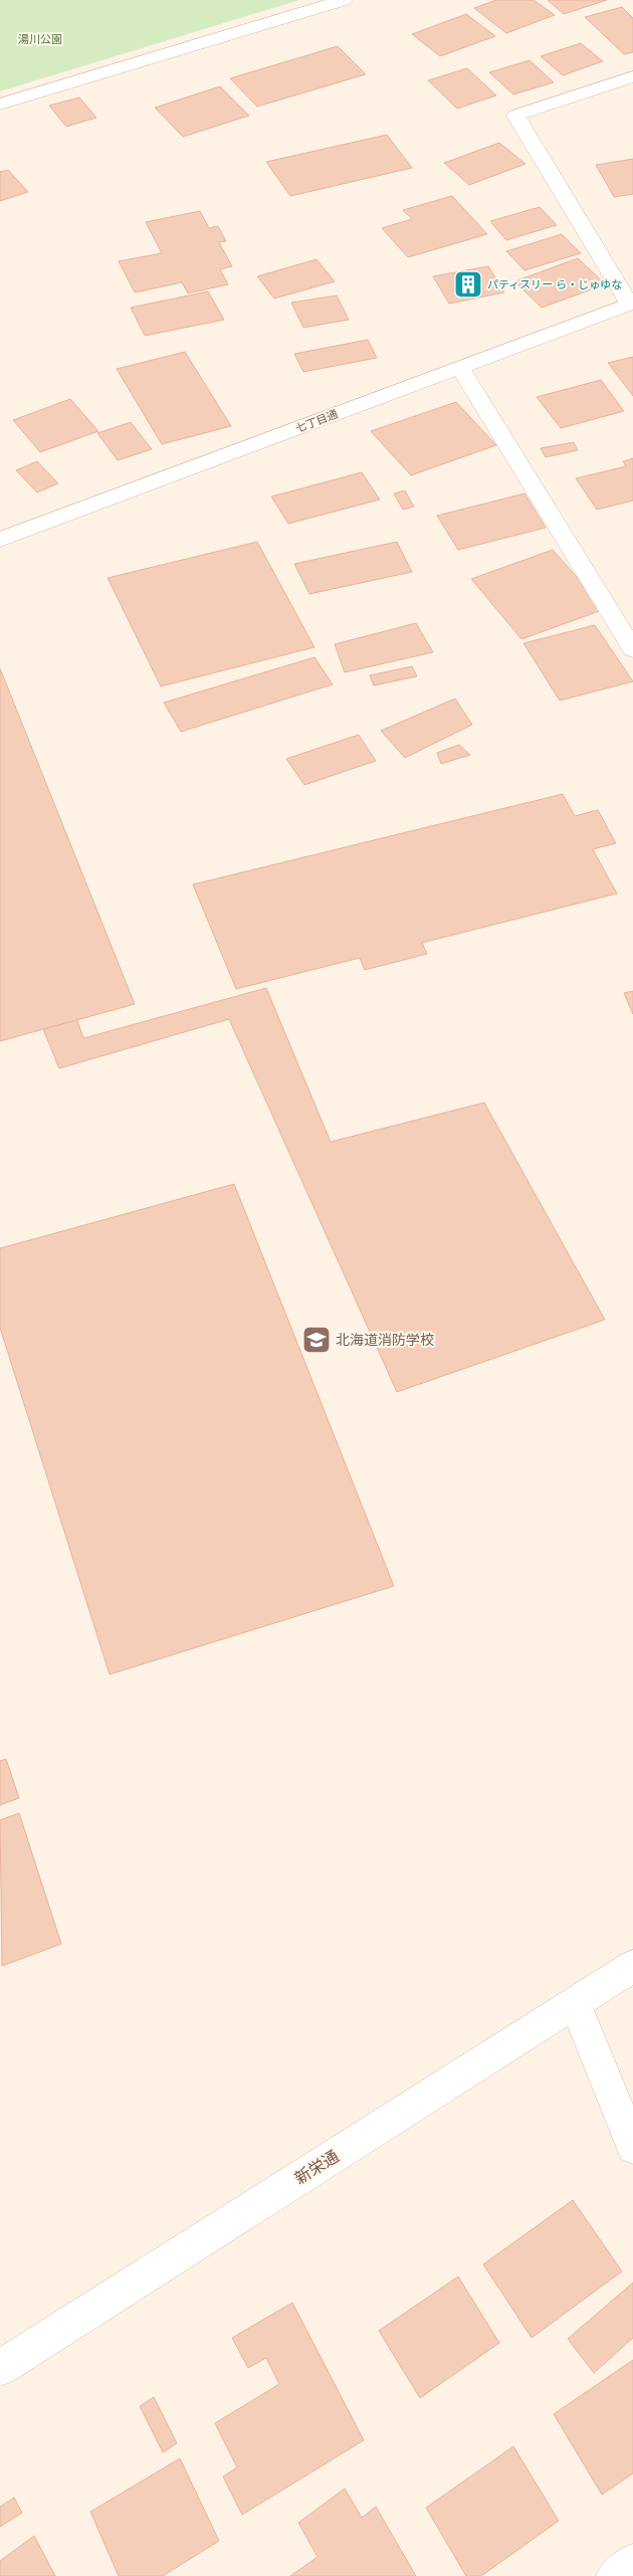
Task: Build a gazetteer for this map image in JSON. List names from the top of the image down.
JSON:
{
  "streets": {
    "street": ["七丁目通", "新栄通"]
  },
  "parks": ["湯川公園"],
  "places": {
    "building": ["パティスリー ら・じゅゆな"],
    "school or university": ["北海道消防学校"]
  }
}
